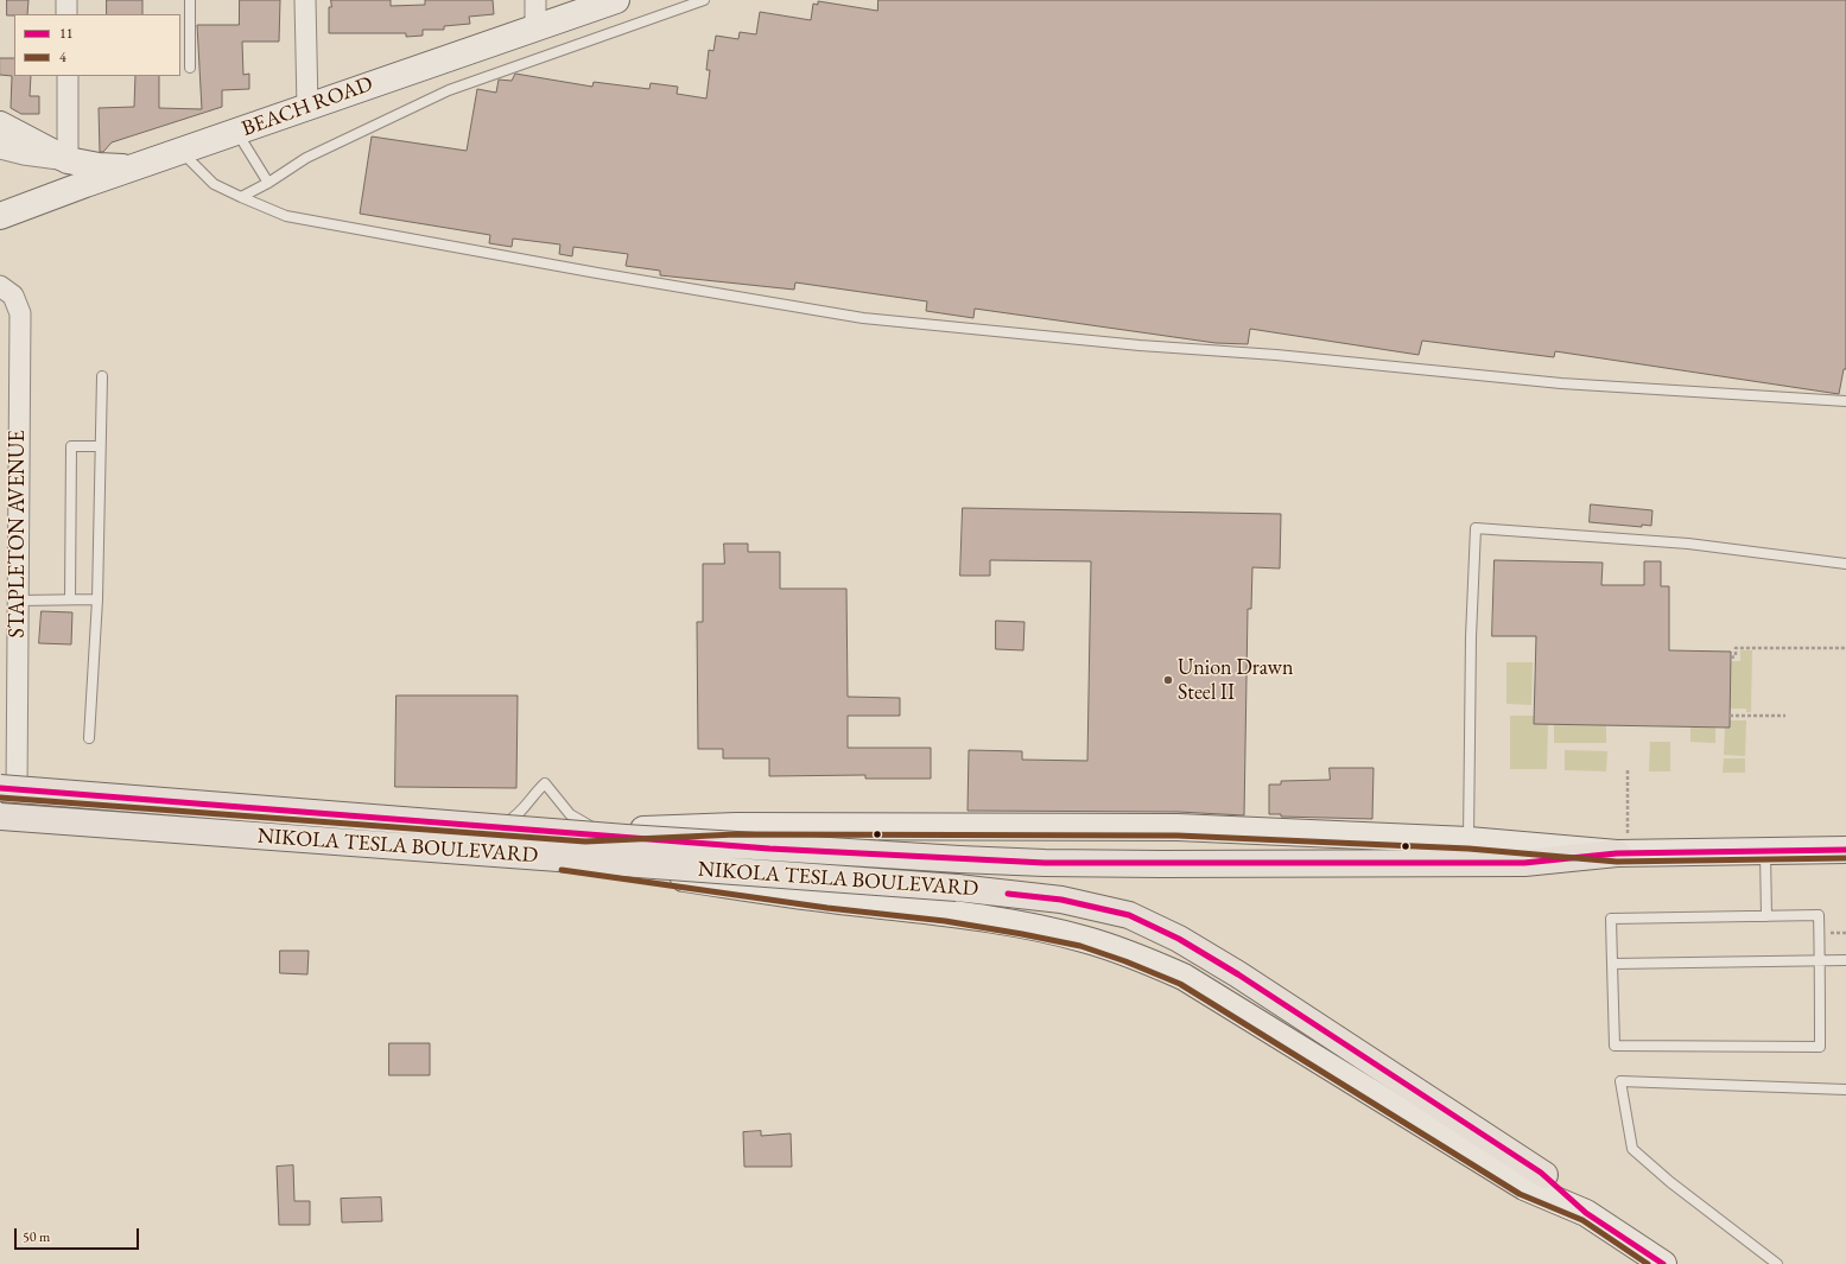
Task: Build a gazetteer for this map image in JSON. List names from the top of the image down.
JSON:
{
  "streets": {
    "highway": ["NIKOLA TESLA BOULEVARD"],
    "main road": ["BEACH ROAD"],
    "street": ["STAPLETON AVENUE"]
  },
  "crossings": [
    ["STAPLETON AVENUE", "NIKOLA TESLA BOULEVARD"]
  ],
  "places": ["Union Drawn Steel II"],
  "lines": ["transit line 11", "transit line 4"],
  "legend": ["11", "4"],
  "scale_bar": "50 m"
}
